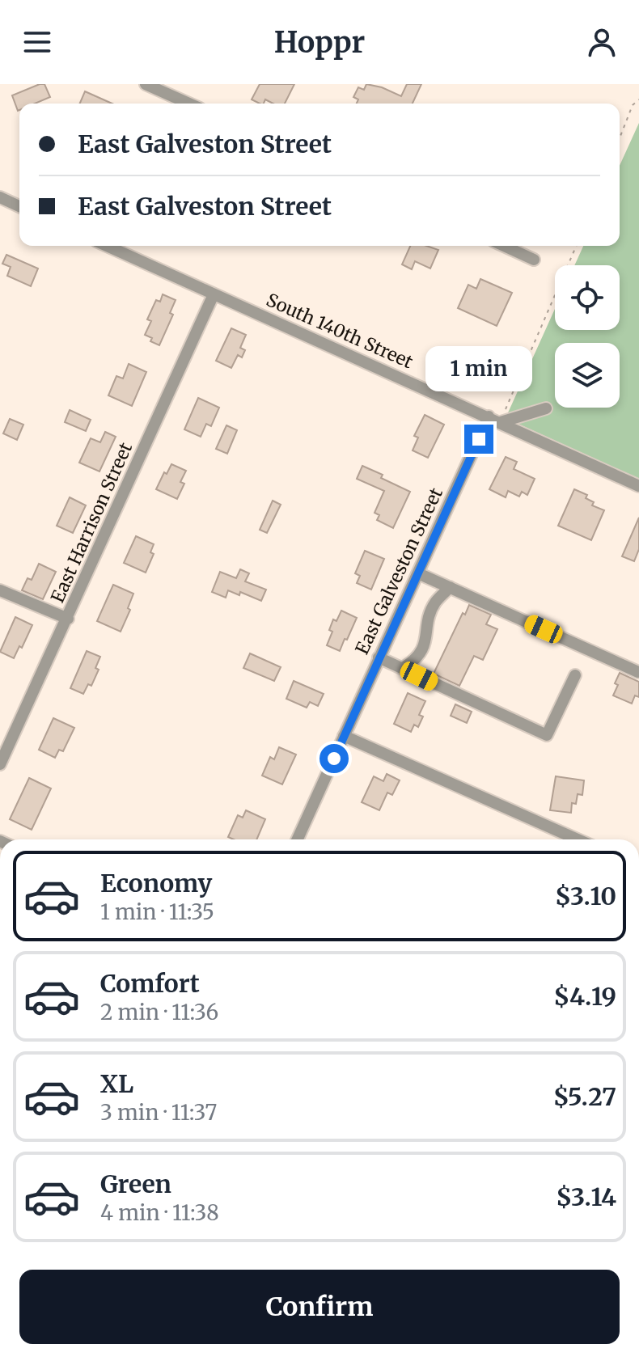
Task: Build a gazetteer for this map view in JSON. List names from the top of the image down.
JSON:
{
  "streets": {
    "street": ["South 140th Street", "East Harrison Street", "East Galveston Street"]
  },
  "crossings": [
    ["South 140th Street", "East Harrison Street"],
    ["South 140th Street", "East Galveston Street"]
  ],
  "page": {
    "header": "Hoppr",
    "banner": ["East Galveston Street", "East Galveston Street"],
    "bubble": "1 min",
    "list": [
      {
        "name": "Economy",
        "note": "1 min · 11:35",
        "value": "$3.10"
      },
      {
        "name": "Comfort",
        "note": "2 min · 11:36",
        "value": "$4.19"
      },
      {
        "name": "XL",
        "note": "3 min · 11:37",
        "value": "$5.27"
      },
      {
        "name": "Green",
        "note": "4 min · 11:38",
        "value": "$3.14"
      }
    ],
    "buttons": "Confirm"
  }
}
